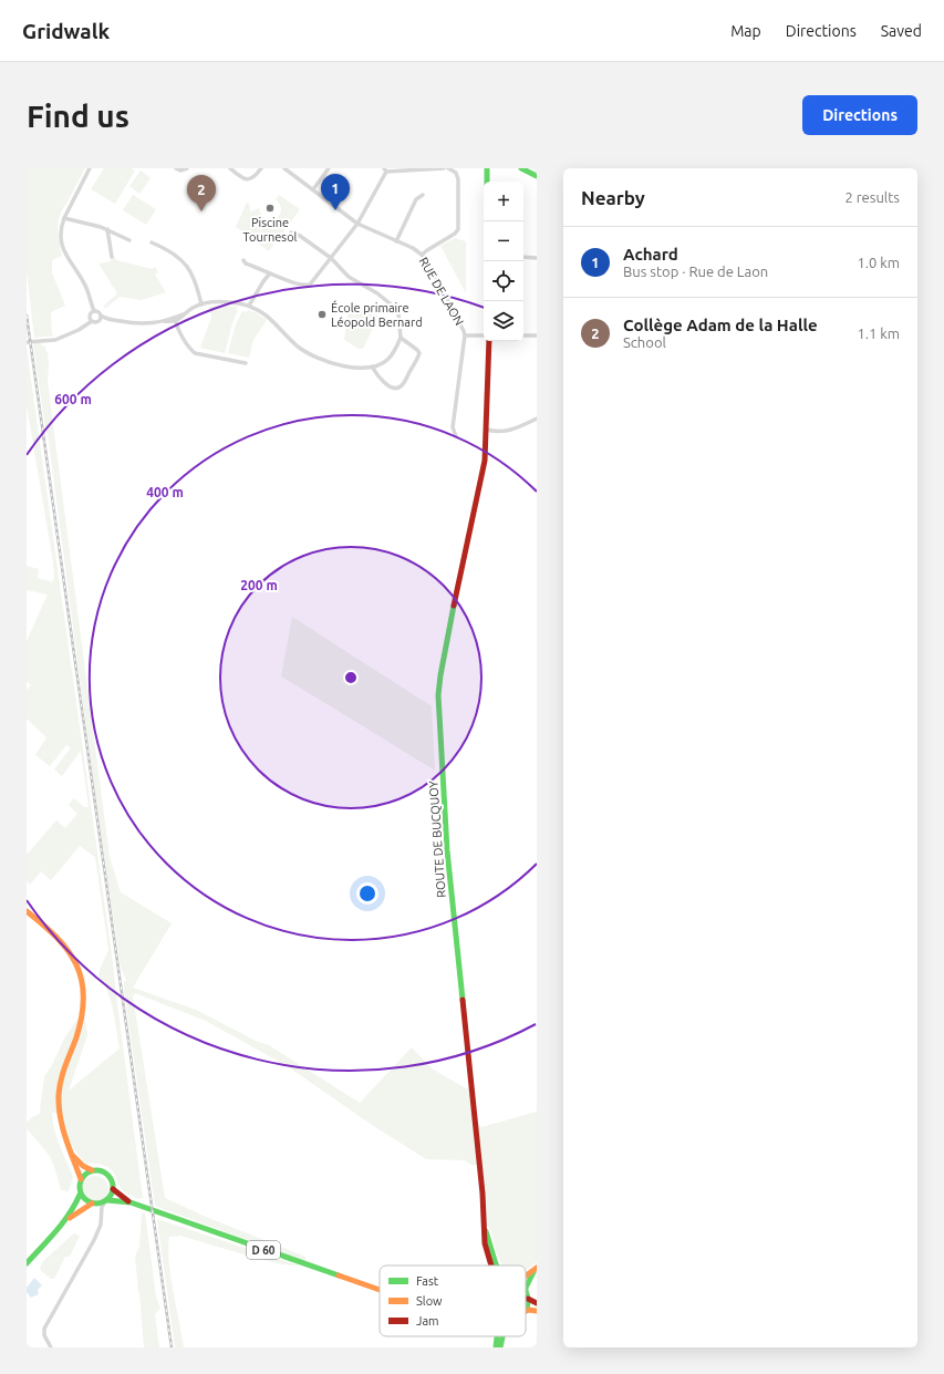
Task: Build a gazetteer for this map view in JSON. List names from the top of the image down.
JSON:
{
  "streets": {
    "main road": ["ROUTE DE BUCQUOY", "D 60"],
    "street": ["RUE DE LAON"]
  },
  "places": ["Piscine Tournesol", "École primaire Léopold Bernard"],
  "legend": ["Fast", "Slow", "Jam"],
  "page": {
    "header": "Gridwalk",
    "nav": ["Map", "Directions", "Saved"],
    "buttons": "Directions",
    "title": "Find us",
    "heading": ["Nearby", "2 results"],
    "pins": ["1", "2"],
    "map_buttons": ["+", "−"],
    "list": [
      {
        "mark": "1",
        "name": "Achard",
        "note": "Bus stop · Rue de Laon",
        "value": "1.0 km"
      },
      {
        "mark": "2",
        "name": "Collège Adam de la Halle",
        "note": "School",
        "value": "1.1 km"
      }
    ]
  },
  "rings": ["600 m", "400 m", "200 m"]
}
